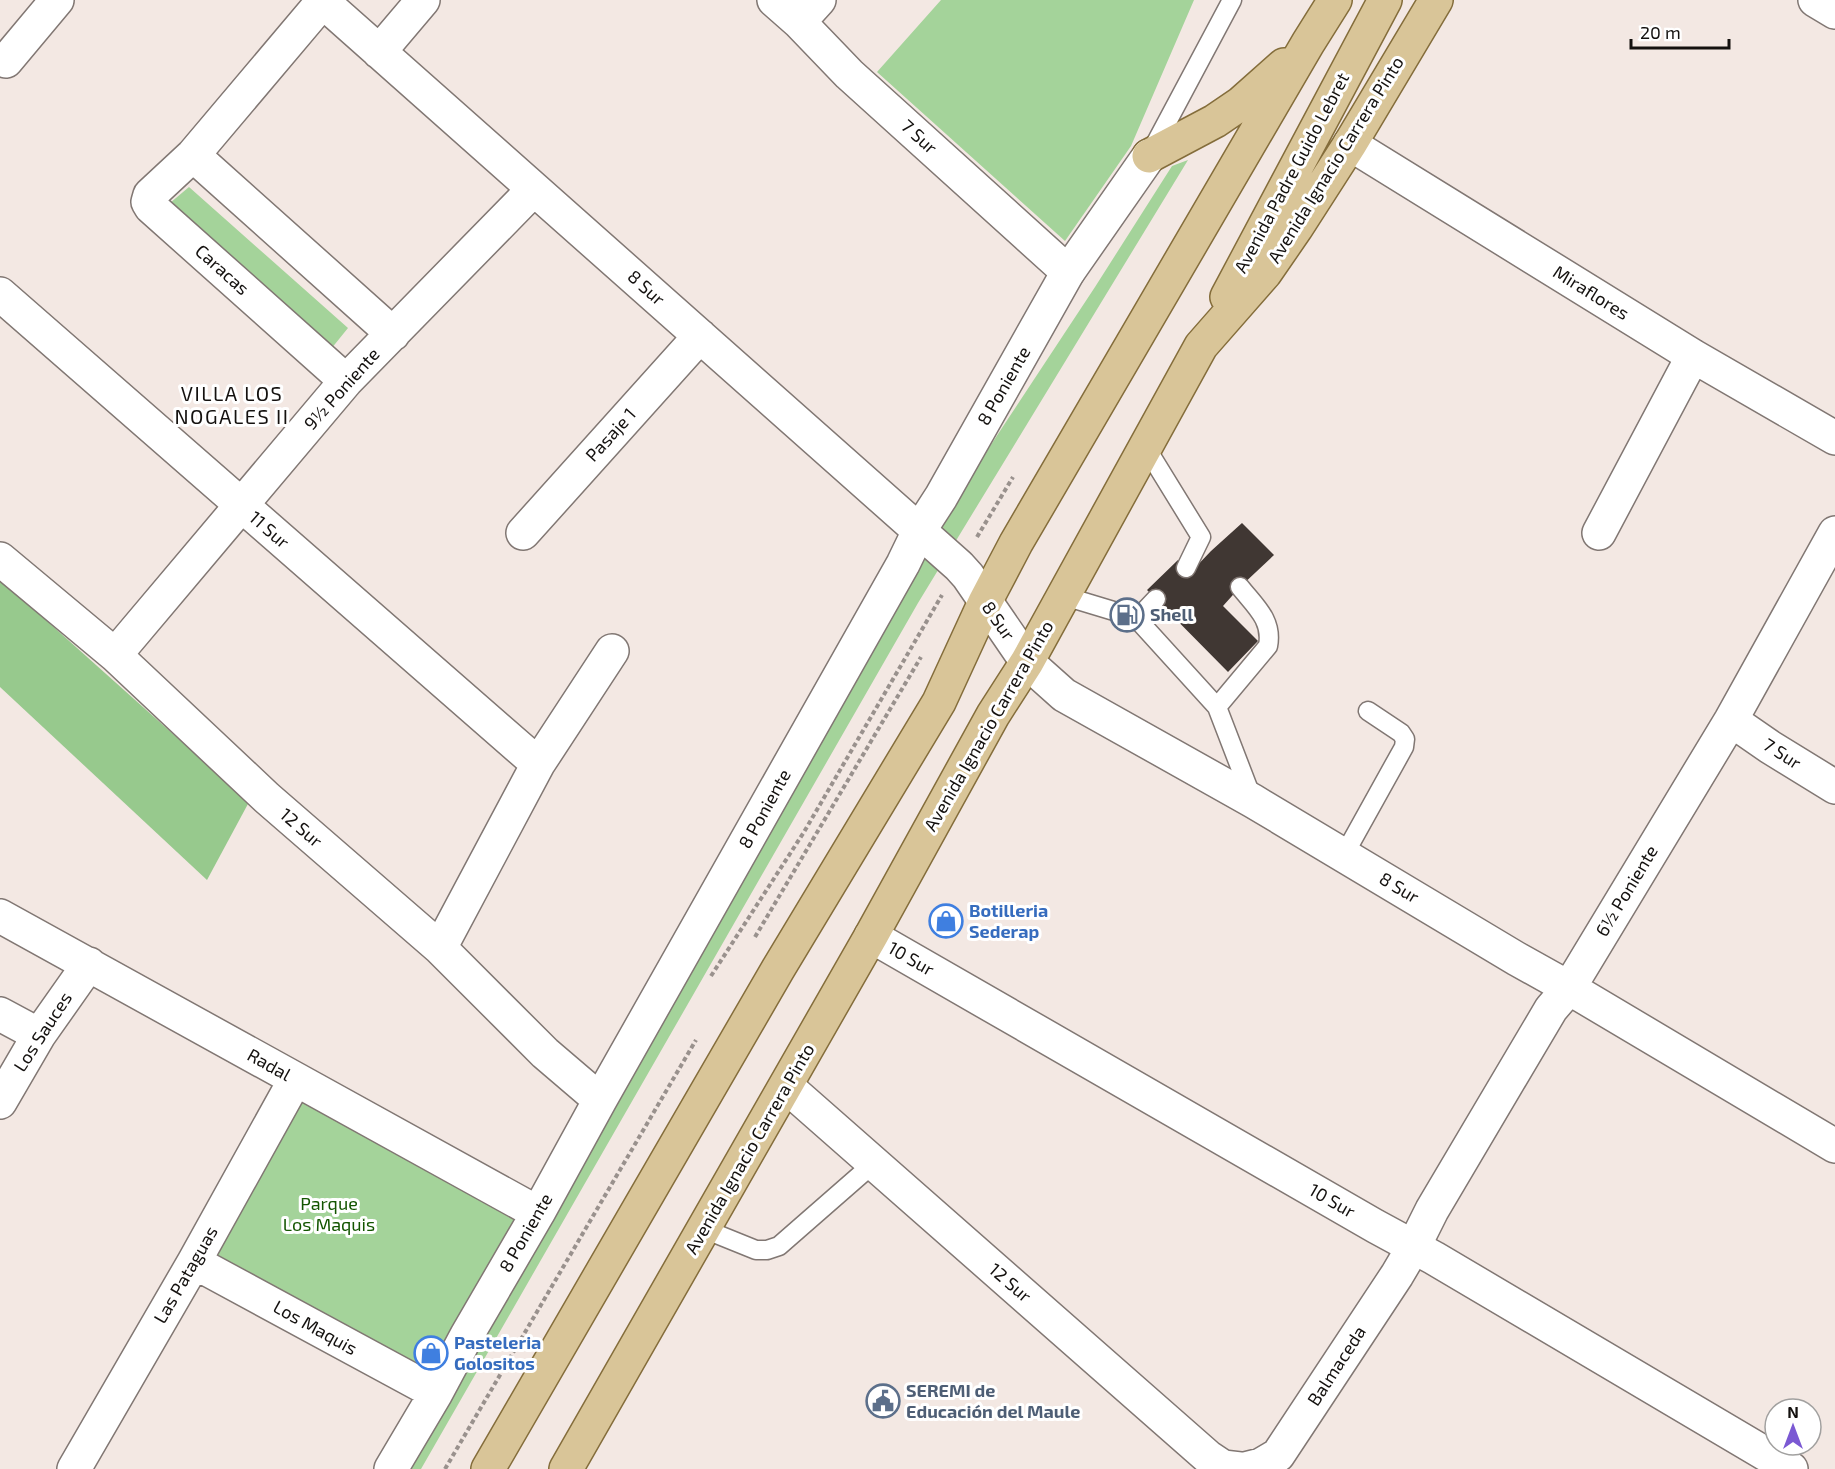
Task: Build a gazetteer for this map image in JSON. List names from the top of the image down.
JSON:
{
  "streets": {
    "main road": ["Avenida Ignacio Carrera Pinto", "Avenida Padre Guido Lebret"],
    "street": [
      "7 Sur",
      "Caracas",
      "8 Sur",
      "Miraflores",
      "8 Poniente",
      "9½ Poniente",
      "Pasaje 1",
      "11 Sur",
      "12 Sur",
      "6½ Poniente",
      "10 Sur",
      "Los Sauces",
      "Radal",
      "Las Pataguas",
      "Los Maquis",
      "Balmaceda"
    ]
  },
  "crossings": [
    ["7 Sur", "8 Poniente"],
    ["7 Sur", "6½ Poniente"],
    ["Avenida Ignacio Carrera Pinto", "Avenida Padre Guido Lebret"],
    ["Avenida Ignacio Carrera Pinto", "8 Sur"],
    ["Avenida Ignacio Carrera Pinto", "Miraflores"],
    ["Avenida Ignacio Carrera Pinto", "12 Sur"],
    ["Avenida Ignacio Carrera Pinto", "10 Sur"],
    ["Caracas", "8 Sur"],
    ["Caracas", "9½ Poniente"],
    ["8 Sur", "8 Poniente"],
    ["8 Sur", "9½ Poniente"],
    ["8 Sur", "Pasaje 1"],
    ["8 Sur", "6½ Poniente"],
    ["8 Poniente", "12 Sur"],
    ["8 Poniente", "Radal"],
    ["8 Poniente", "Los Maquis"],
    ["9½ Poniente", "11 Sur"],
    ["9½ Poniente", "12 Sur"],
    ["6½ Poniente", "10 Sur"],
    ["6½ Poniente", "Balmaceda"],
    ["10 Sur", "Balmaceda"],
    ["Los Sauces", "Radal"],
    ["Radal", "Las Pataguas"],
    ["Las Pataguas", "Los Maquis"]
  ],
  "districts": ["VILLA LOS NOGALES II"],
  "parks": ["Parque Los Maquis"],
  "places": {
    "fuel station": ["Shell"],
    "shop": ["Botilleria Sederap", "Pasteleria Golositos"],
    "public building": ["SEREMI de Educación del Maule"]
  },
  "scale_bar": "20 m",
  "north": "top"
}
